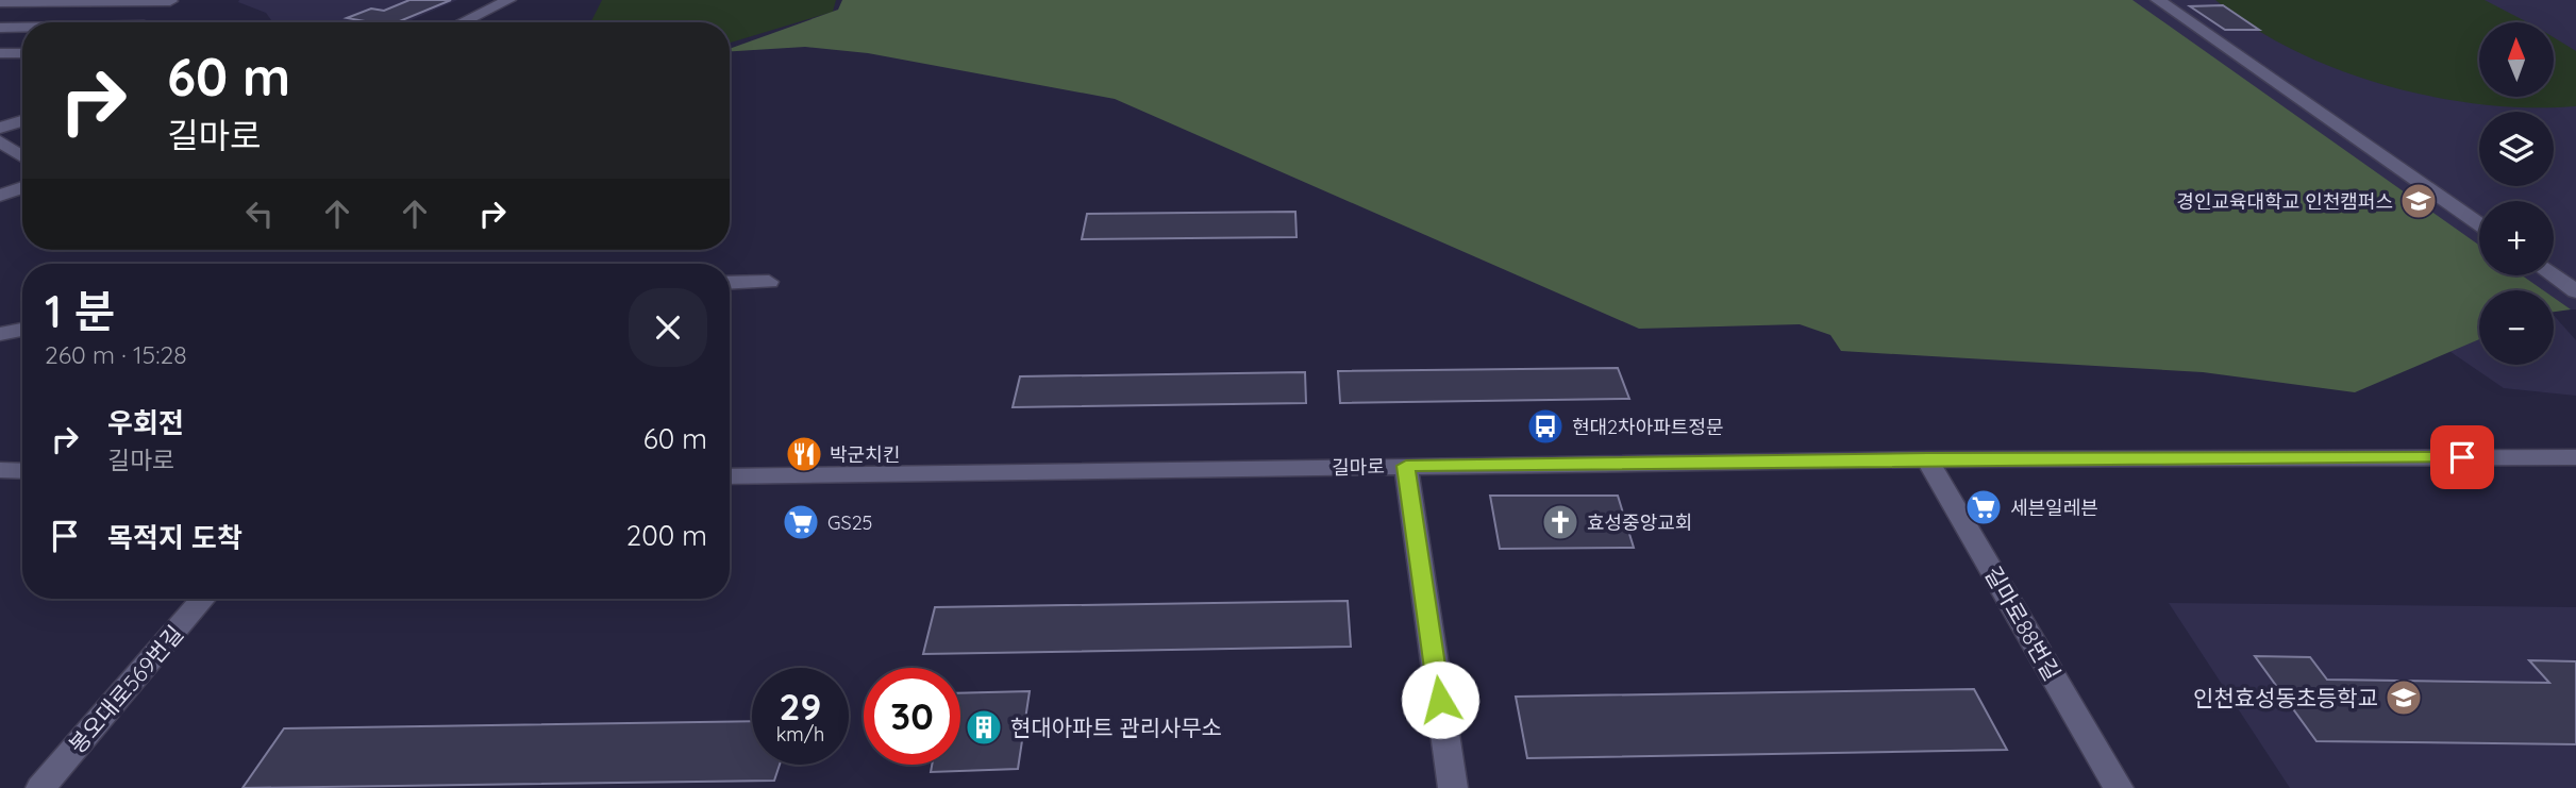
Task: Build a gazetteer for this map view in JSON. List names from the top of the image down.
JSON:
{
  "streets": {
    "street": ["길마로", "길마로88번길", "봉오대로569번길"]
  },
  "crossings": [
    ["길마로", "길마로88번길"]
  ],
  "places": {
    "school or university": ["경인교육대학교 인천캠퍼스", "인천효성동초등학교"],
    "bus stop": ["현대2차아파트정문"],
    "restaurant": ["박군치킨"],
    "supermarket": ["세븐일레븐", "GS25"],
    "church": ["효성중앙교회"],
    "building": ["현대아파트 관리사무소"]
  },
  "north": "top",
  "page": {
    "map_buttons": ["+", "−"],
    "turn": ["60 m", "길마로"],
    "heading": ["1 분", "260 m · 15:28"],
    "list": [
      {
        "name": "우회전",
        "note": "길마로",
        "value": "60 m"
      },
      {
        "name": "목적지 도착",
        "value": "200 m"
      }
    ],
    "speed": "29 km/h",
    "limit": "30"
  }
}
